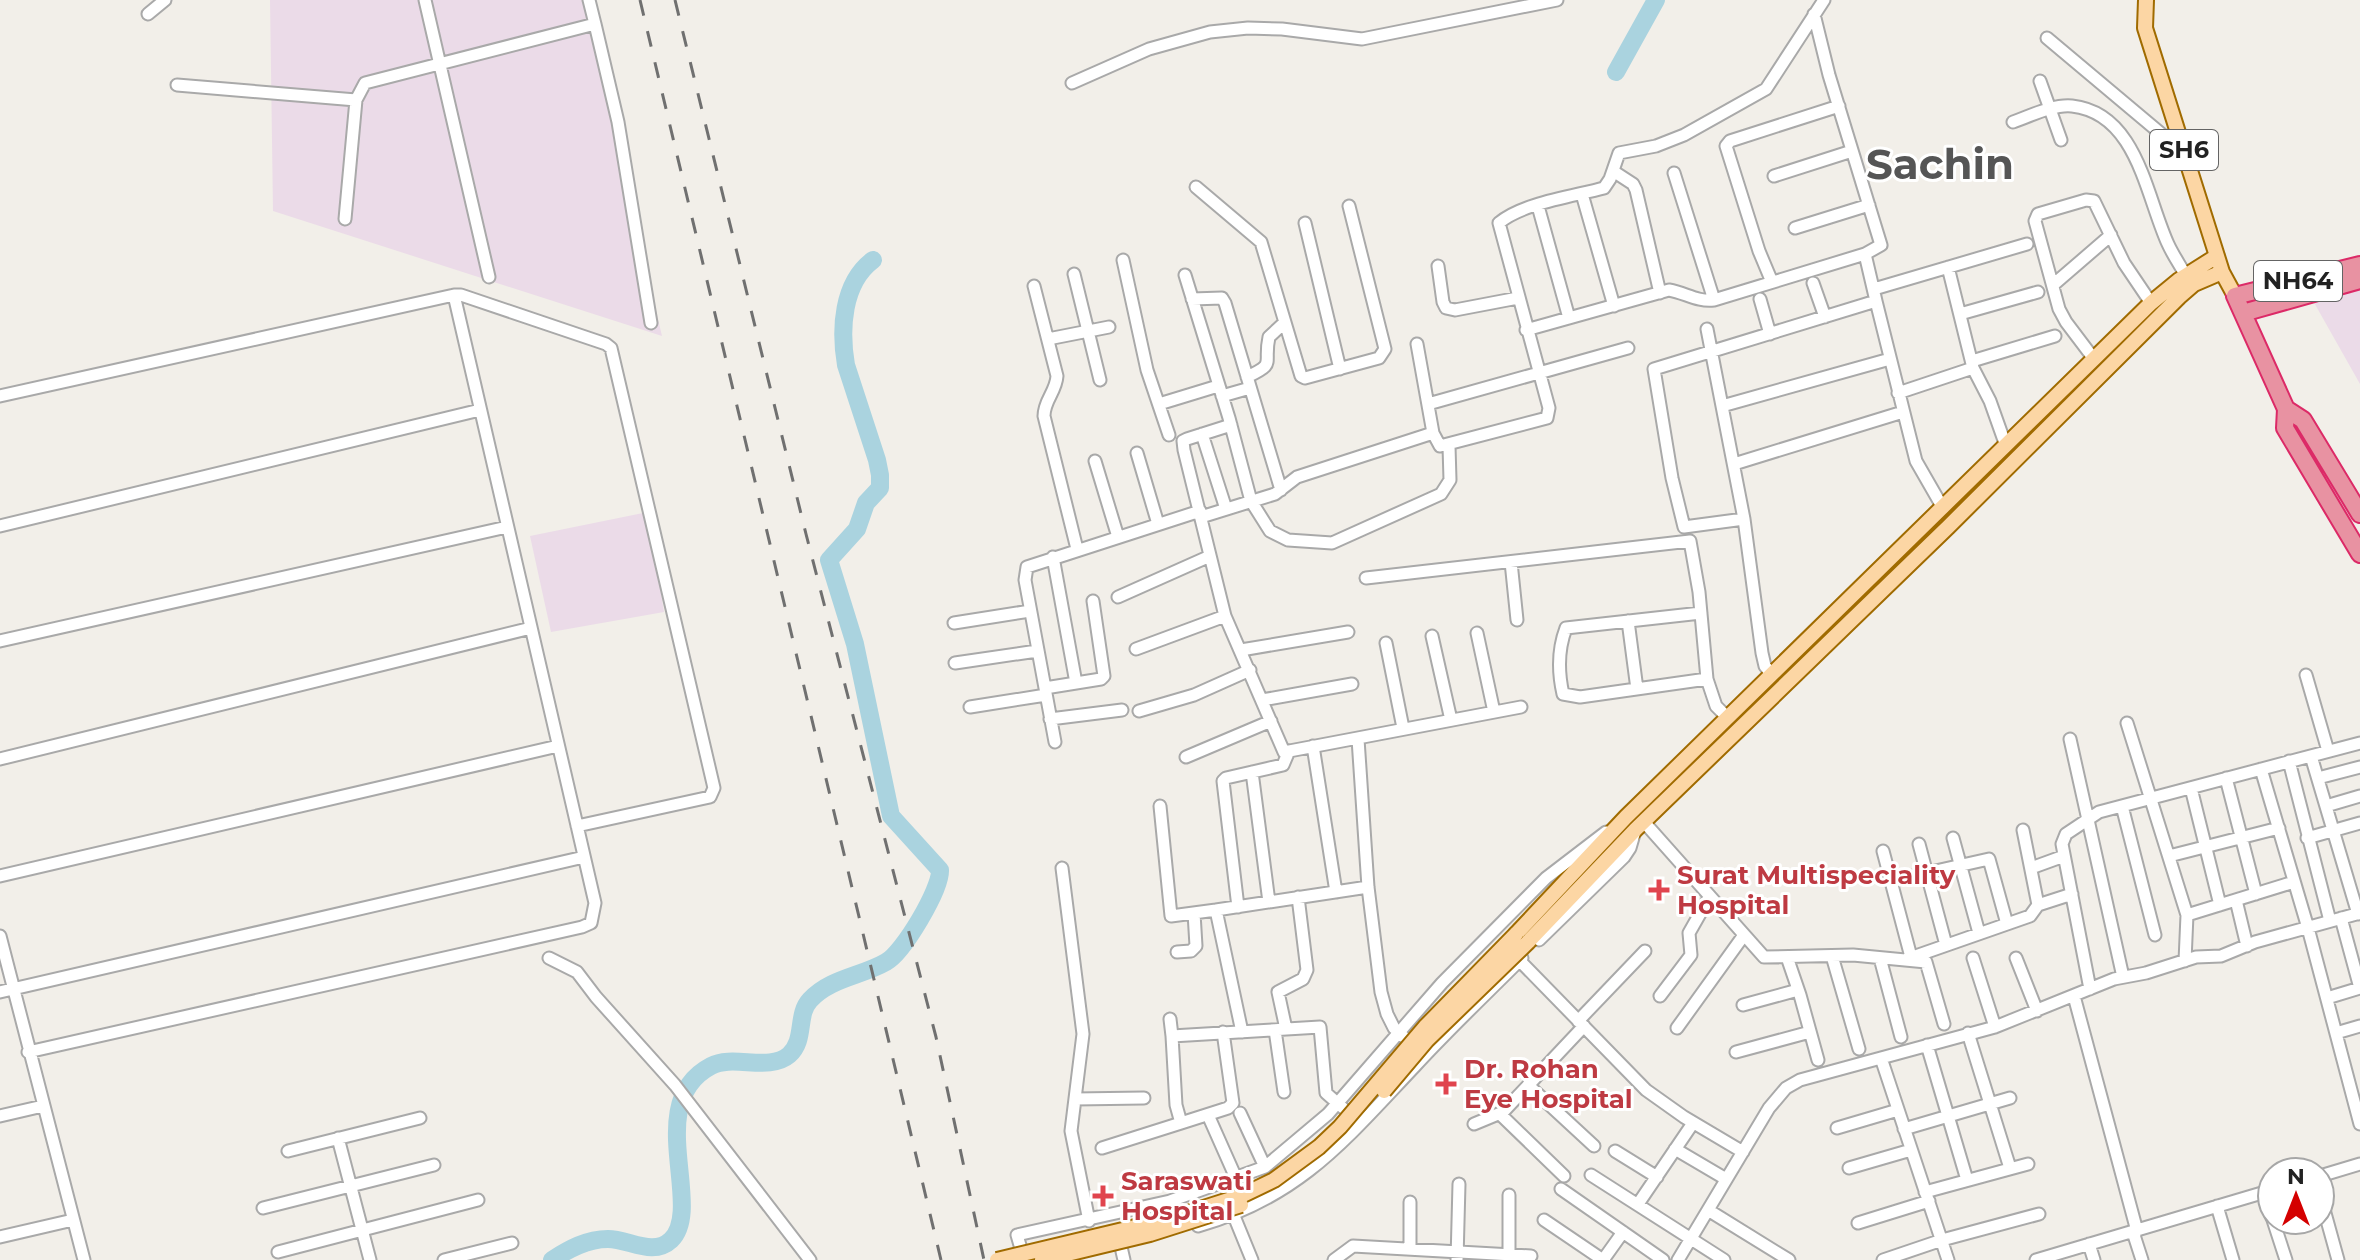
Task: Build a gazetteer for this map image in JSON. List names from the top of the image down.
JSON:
{
  "streets": {
    "highway": ["NH64"],
    "main road": ["SH6"]
  },
  "crossings": [
    ["SH6", "NH64"]
  ],
  "districts": ["Sachin"],
  "places": {
    "health": ["Surat Multispeciality Hospital", "Dr. Rohan Eye Hospital", "Saraswati Hospital"]
  },
  "north": "top"
}
